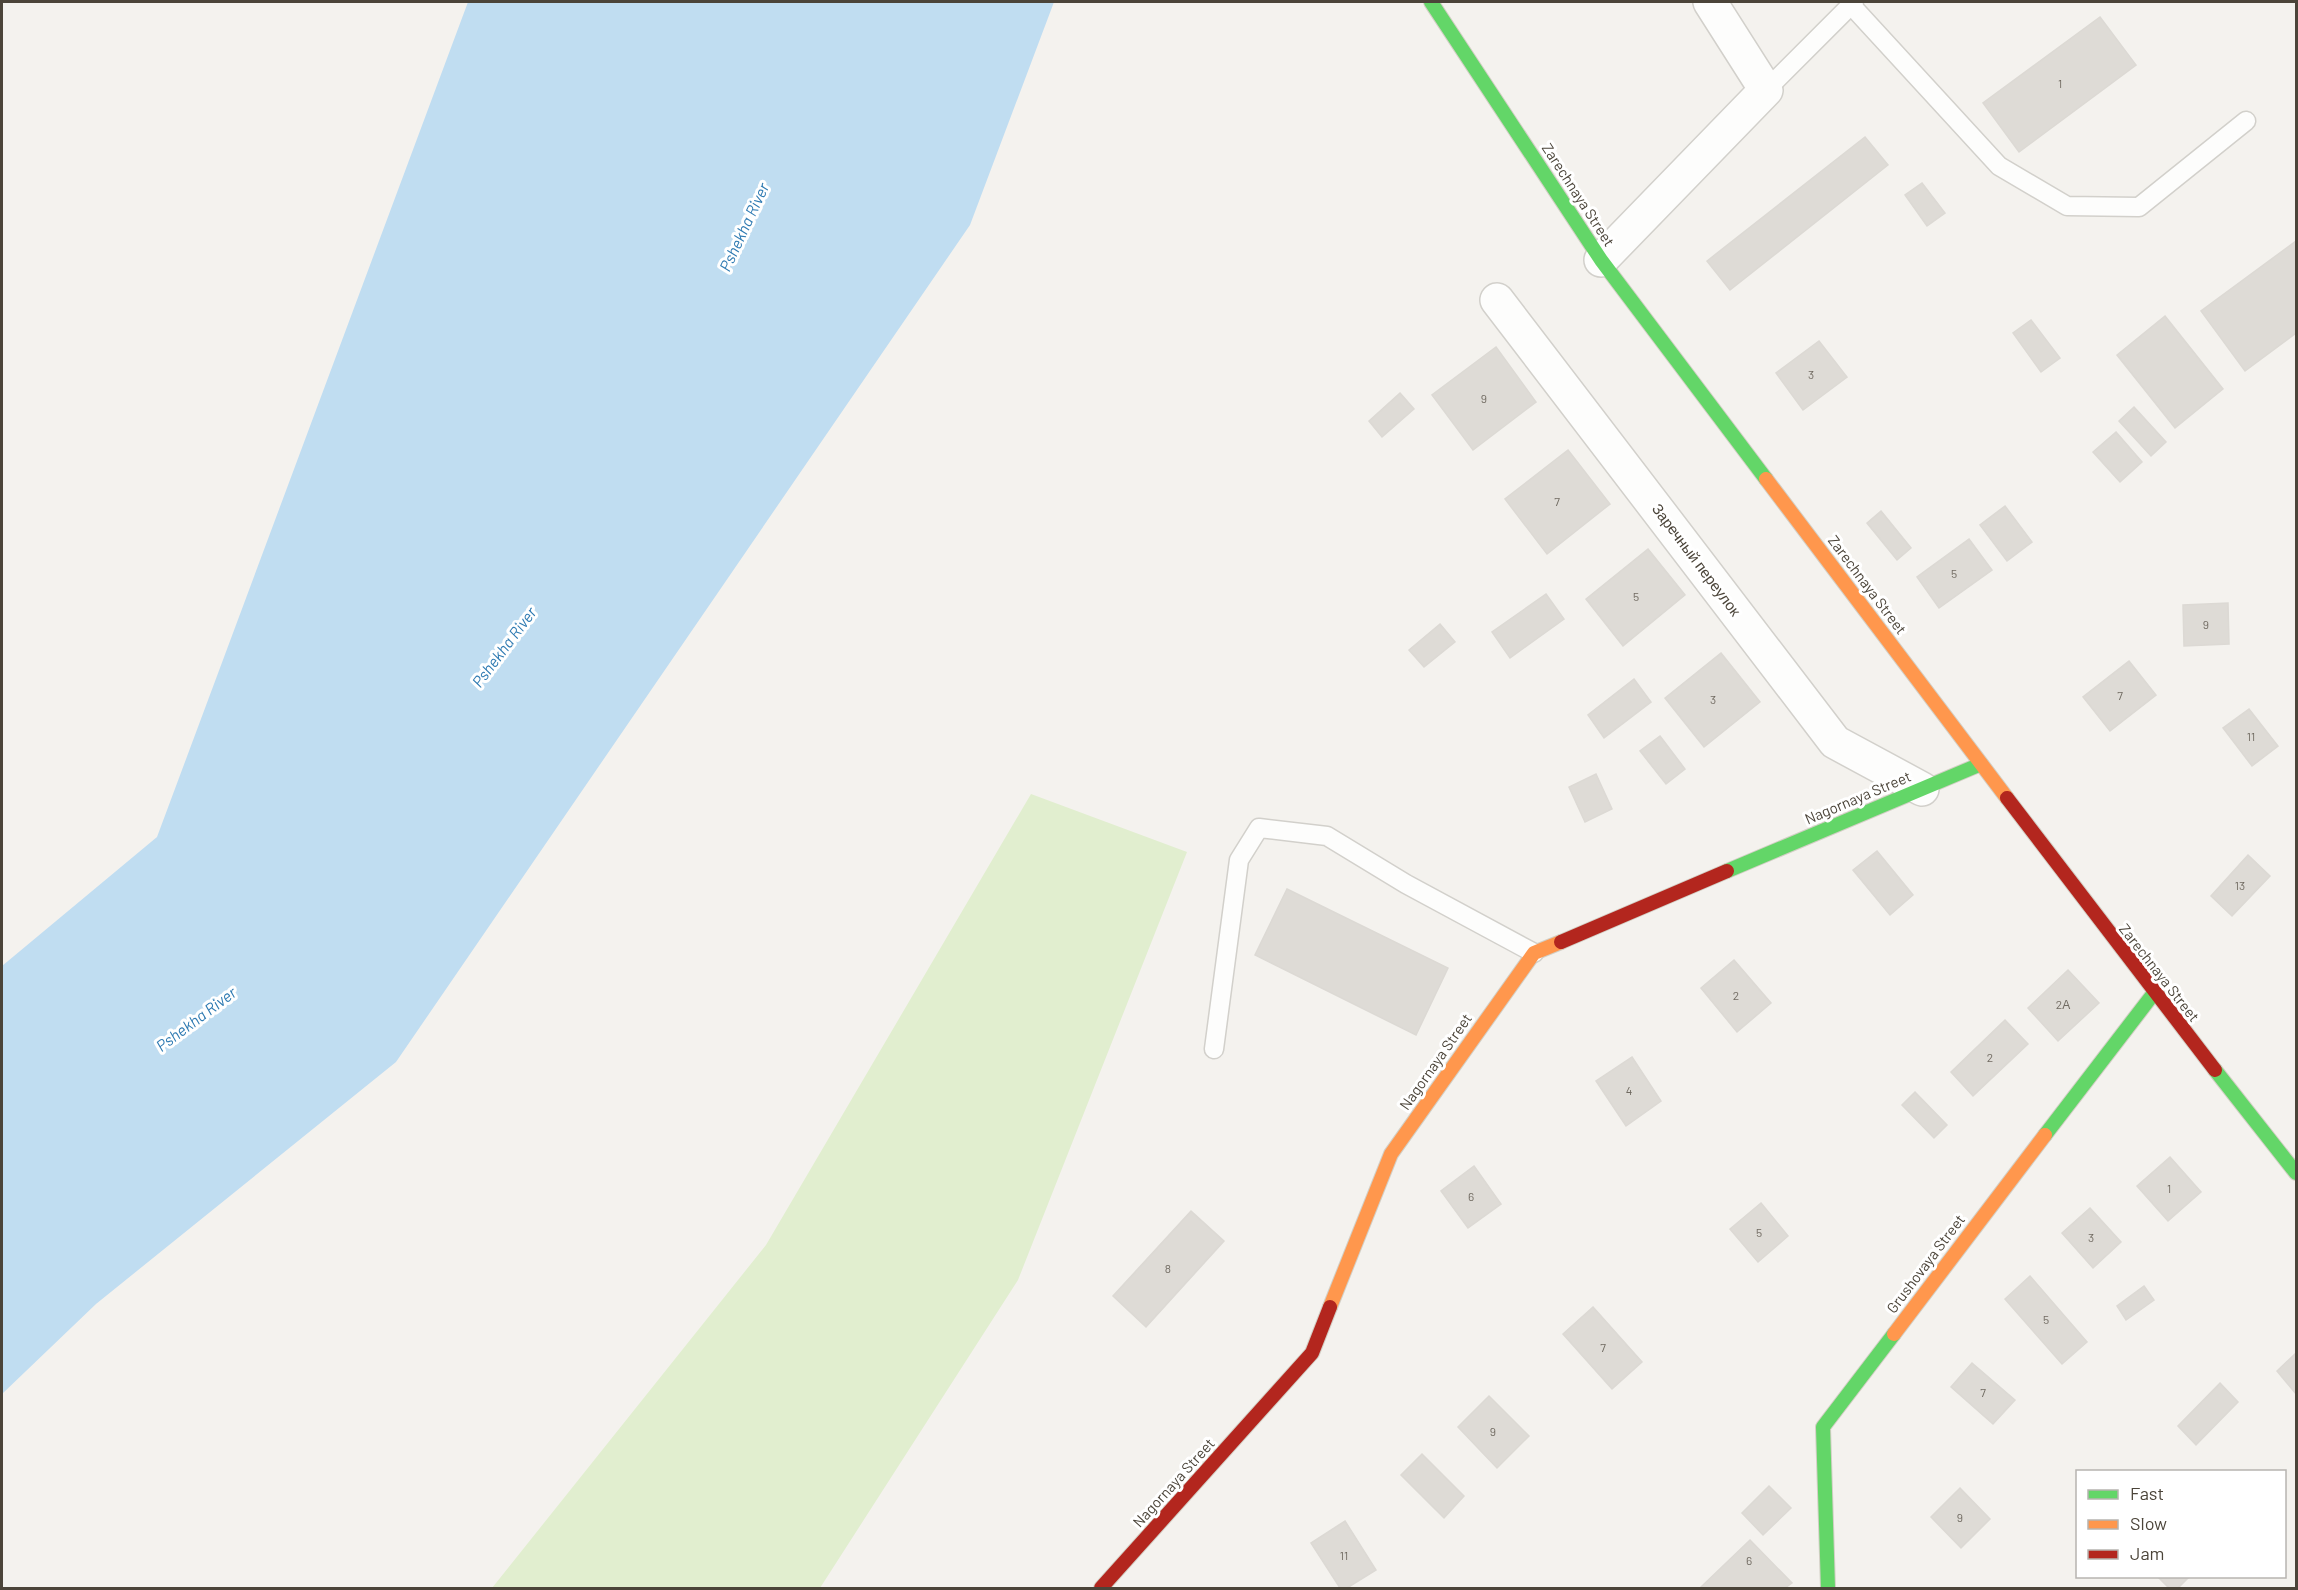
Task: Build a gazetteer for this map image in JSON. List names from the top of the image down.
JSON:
{
  "streets": {
    "street": [
      "Zarechnaya Street",
      "Заречный переулок",
      "Nagornaya Street",
      "Grushovaya Street"
    ]
  },
  "crossings": [
    ["Zarechnaya Street", "Nagornaya Street"],
    ["Zarechnaya Street", "Grushovaya Street"],
    ["Заречный переулок", "Nagornaya Street"]
  ],
  "water": ["Pshekha River"],
  "house_numbers": [
    "1",
    "3",
    "9",
    "7",
    "5",
    "5",
    "9",
    "7",
    "3",
    "11",
    "13",
    "2",
    "2А",
    "2",
    "4",
    "1",
    "6",
    "5",
    "3",
    "8",
    "5",
    "7",
    "7",
    "9",
    "9",
    "11",
    "6"
  ],
  "legend": ["Fast", "Slow", "Jam"]
}
